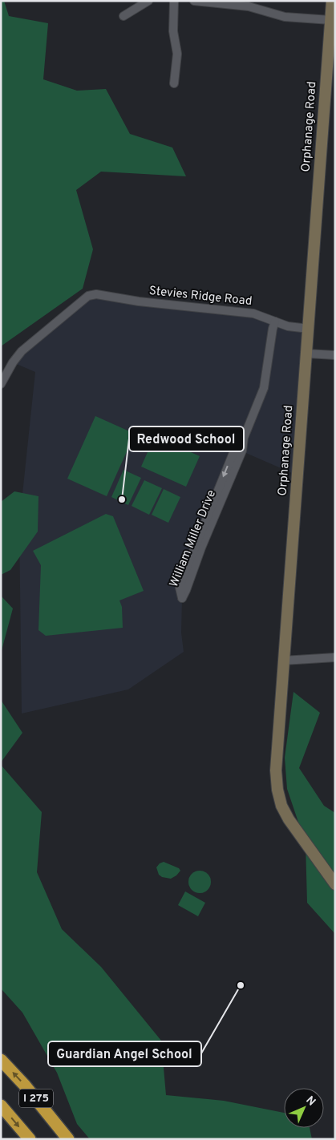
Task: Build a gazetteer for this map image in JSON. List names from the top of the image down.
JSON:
{
  "streets": {
    "highway": ["I 275"],
    "main road": ["Orphanage Road"],
    "street": ["Stevies Ridge Road", "William Miller Drive"]
  },
  "crossings": [
    ["Orphanage Road", "Stevies Ridge Road"],
    ["Stevies Ridge Road", "William Miller Drive"]
  ],
  "places": ["Redwood School", "Guardian Angel School"],
  "north": "top right"
}
